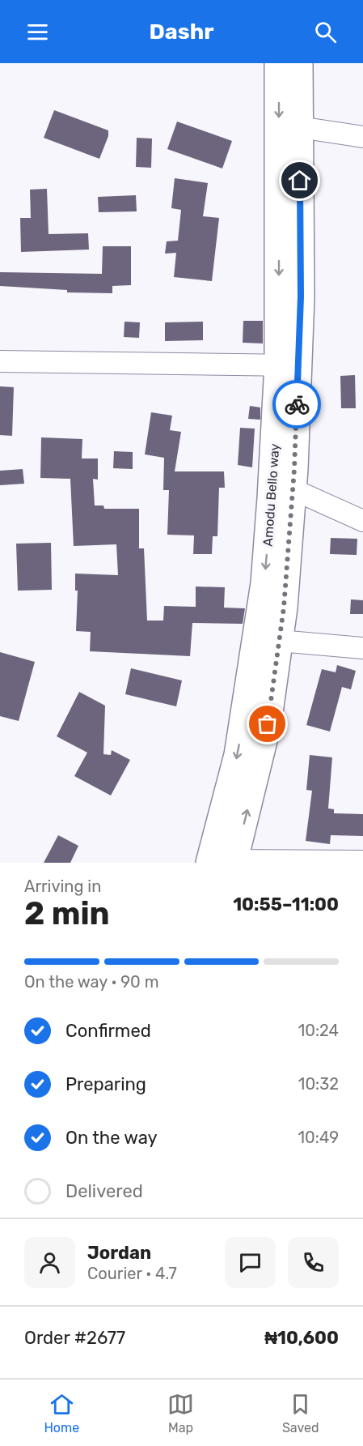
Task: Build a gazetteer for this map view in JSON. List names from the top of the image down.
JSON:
{
  "streets": {
    "main road": ["Amodu Bello way"]
  },
  "page": {
    "header": "Dashr",
    "heading": ["2 min", "Arriving in", "10:55–11:00"],
    "panel": [
      "Jordan",
      "Courier · 4.7",
      "Order #2677",
      "₦10,600"
    ],
    "bar": "On the way · 90 m",
    "list": [
      ["Confirmed", "10:24"],
      ["Preparing", "10:32"],
      ["On the way", "10:49"],
      "Delivered"
    ],
    "tabs": ["Home", "Map", "Saved"]
  }
}
